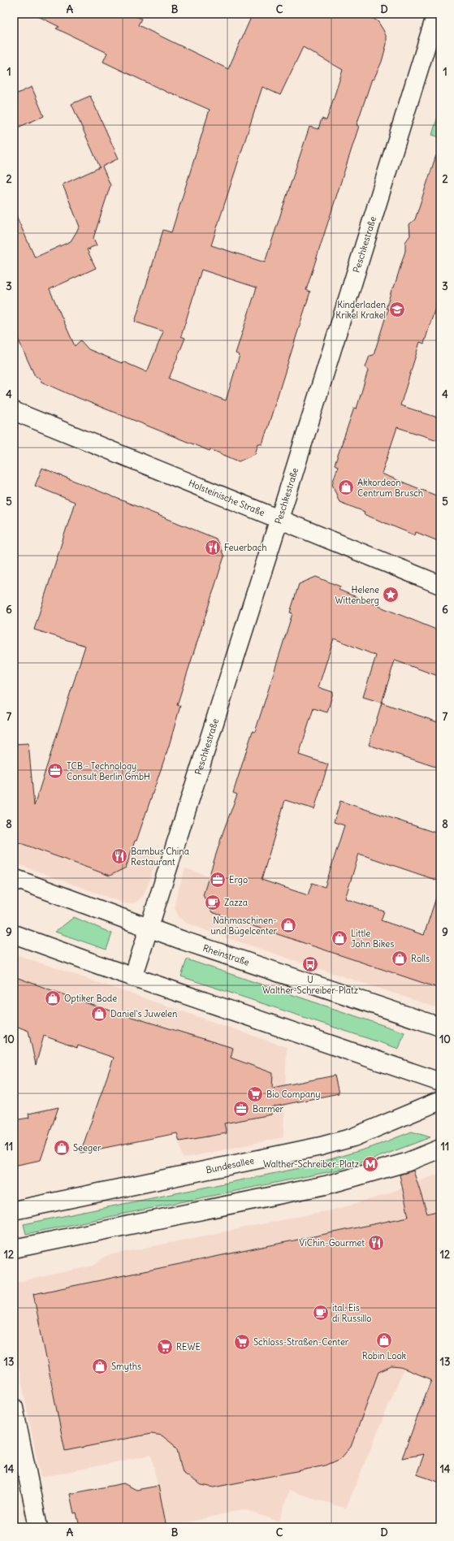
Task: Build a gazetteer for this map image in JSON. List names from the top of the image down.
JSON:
{
  "streets": {
    "street": [
      "Peschkestraße",
      "Holsteinische Straße",
      "Rheinstraße",
      "Bundesallee"
    ]
  },
  "crossings": [
    ["Peschkestraße", "Holsteinische Straße"],
    ["Peschkestraße", "Rheinstraße"]
  ],
  "places": {
    "school or university": ["Kinderladen Krikel Krakel"],
    "shop": [
      "Akkordeon Centrum Brusch",
      "Nähmaschinen- und Bügelcenter",
      "Little John Bikes",
      "Rolls",
      "Optiker Bode",
      "Daniel's Juwelen",
      "Seeger",
      "Robin Look",
      "Smyths"
    ],
    "restaurant": ["Feuerbach", "Bambus China Restaurant", "ViChin-Gourmet"],
    "place": ["Helene Wittenberg"],
    "office": ["TCB - Technology Consult Berlin GmbH", "Ergo", "Barmer"],
    "cafe": ["Zazza", "ital. Eis di Russillo"],
    "bus stop": ["U Walther-Schreiber-Platz"],
    "supermarket": ["Bio Company", "Schloss-Straßen-Center", "REWE"],
    "metro station": ["Walther-Schreiber-Platz"]
  },
  "grid": {
    "columns": [
      "A",
      "B",
      "C",
      "D"
    ],
    "rows": [
      "1",
      "2",
      "3",
      "4",
      "5",
      "6",
      "7",
      "8",
      "9",
      "10",
      "11",
      "12",
      "13",
      "14"
    ]
  }
}
